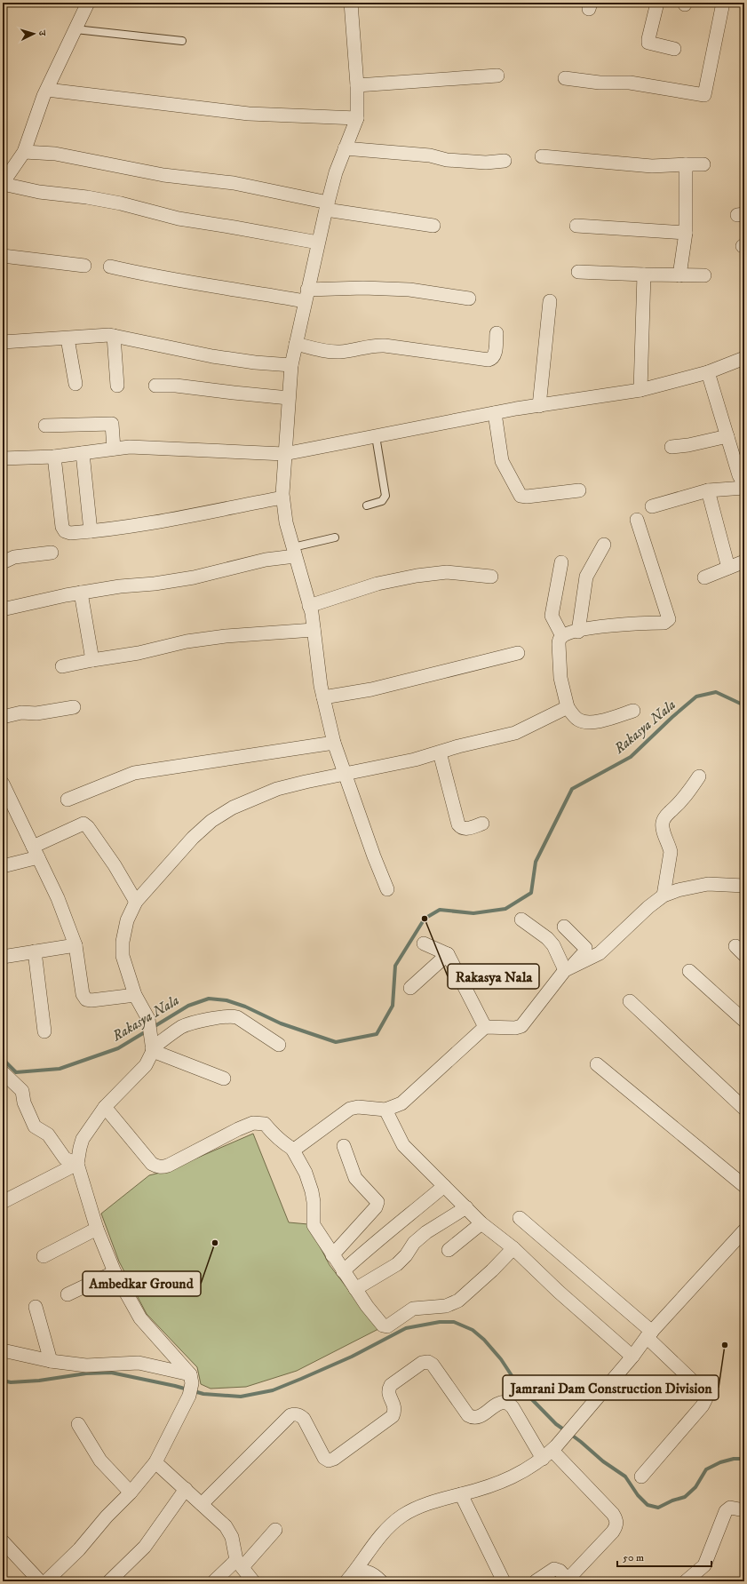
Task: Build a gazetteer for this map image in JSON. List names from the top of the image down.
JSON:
{
  "water": ["Rakasya Nala"],
  "places": ["Rakasya Nala", "Ambedkar Ground", "Jamrani Dam Construction Division"],
  "scale_bar": "50 m",
  "north": "right"
}
